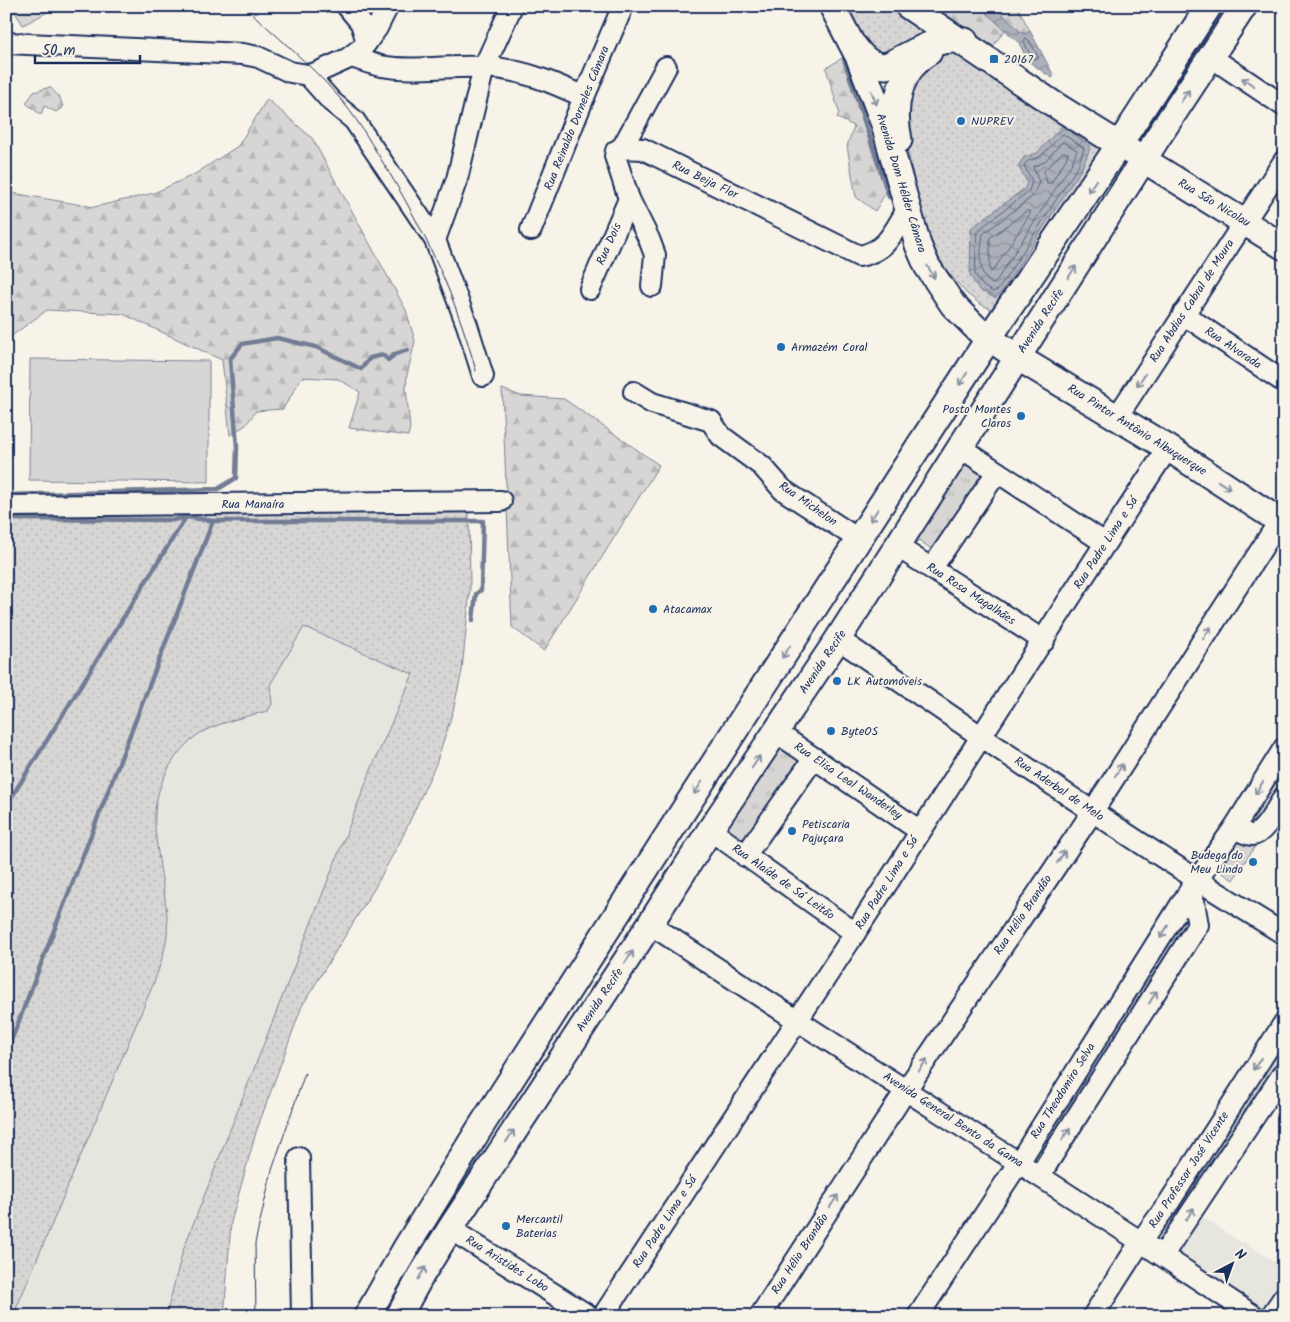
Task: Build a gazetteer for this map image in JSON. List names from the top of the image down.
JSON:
{
  "streets": {
    "main road": [
      "Avenida Dom Hélder Câmara",
      "Rua São Nicolau",
      "Avenida Recife",
      "Rua Pintor Antônio Albuquerque"
    ],
    "street": [
      "Rua Reinaldo Dorneles Câmara",
      "Rua Beija Flor",
      "Rua Dois",
      "Rua Abdias Cabral de Moura",
      "Rua Alvorada",
      "Rua Manaíra",
      "Rua Michelon",
      "Rua Padre Lima e Sá",
      "Rua Rosa Magalhães",
      "Rua Elisa Leal Wanderley",
      "Rua Aderbal de Melo",
      "Rua Alaíde de Sá Leitão",
      "Rua Hélio Brandão",
      "Rua Theodomiro Selva",
      "Avenida General Bento da Gama",
      "Rua Professor José Vicente",
      "Rua Aristides Lobo"
    ]
  },
  "crossings": [
    ["Rua Beija Flor", "Avenida Dom Hélder Câmara"],
    ["Avenida Dom Hélder Câmara", "Rua Pintor Antônio Albuquerque"],
    ["Rua São Nicolau", "Rua Abdias Cabral de Moura"],
    ["Rua São Nicolau", "Avenida Recife"],
    ["Rua Abdias Cabral de Moura", "Rua Alvorada"],
    ["Rua Abdias Cabral de Moura", "Rua Pintor Antônio Albuquerque"],
    ["Avenida Recife", "Rua Pintor Antônio Albuquerque"],
    ["Avenida Recife", "Rua Rosa Magalhães"],
    ["Avenida Recife", "Rua Elisa Leal Wanderley"],
    ["Avenida Recife", "Rua Aderbal de Melo"],
    ["Avenida Recife", "Rua Alaíde de Sá Leitão"],
    ["Avenida Recife", "Avenida General Bento da Gama"],
    ["Avenida Recife", "Rua Aristides Lobo"],
    ["Rua Pintor Antônio Albuquerque", "Rua Padre Lima e Sá"],
    ["Rua Pintor Antônio Albuquerque", "Rua Hélio Brandão"],
    ["Rua Padre Lima e Sá", "Rua Rosa Magalhães"],
    ["Rua Padre Lima e Sá", "Rua Elisa Leal Wanderley"],
    ["Rua Padre Lima e Sá", "Rua Aderbal de Melo"],
    ["Rua Padre Lima e Sá", "Rua Alaíde de Sá Leitão"],
    ["Rua Padre Lima e Sá", "Avenida General Bento da Gama"],
    ["Rua Aderbal de Melo", "Rua Hélio Brandão"],
    ["Rua Aderbal de Melo", "Rua Theodomiro Selva"],
    ["Rua Hélio Brandão", "Avenida General Bento da Gama"],
    ["Rua Theodomiro Selva", "Avenida General Bento da Gama"],
    ["Avenida General Bento da Gama", "Rua Professor José Vicente"]
  ],
  "one_way": [
    "Avenida Dom Hélder Câmara",
    "Rua Abdias Cabral de Moura",
    "Rua Pintor Antônio Albuquerque",
    "Rua Hélio Brandão"
  ],
  "places": {
    "transit": ["20167"],
    "other": [
      "NUPREV",
      "Armazém Coral",
      "Posto Montes Claros",
      "Atacamax",
      "LK Automóveis",
      "ByteOS",
      "Petiscaria Pajuçara",
      "Budega do Meu Lindo",
      "Mercantil Baterias"
    ]
  },
  "scale_bar": "50 m",
  "north": "top right"
}
